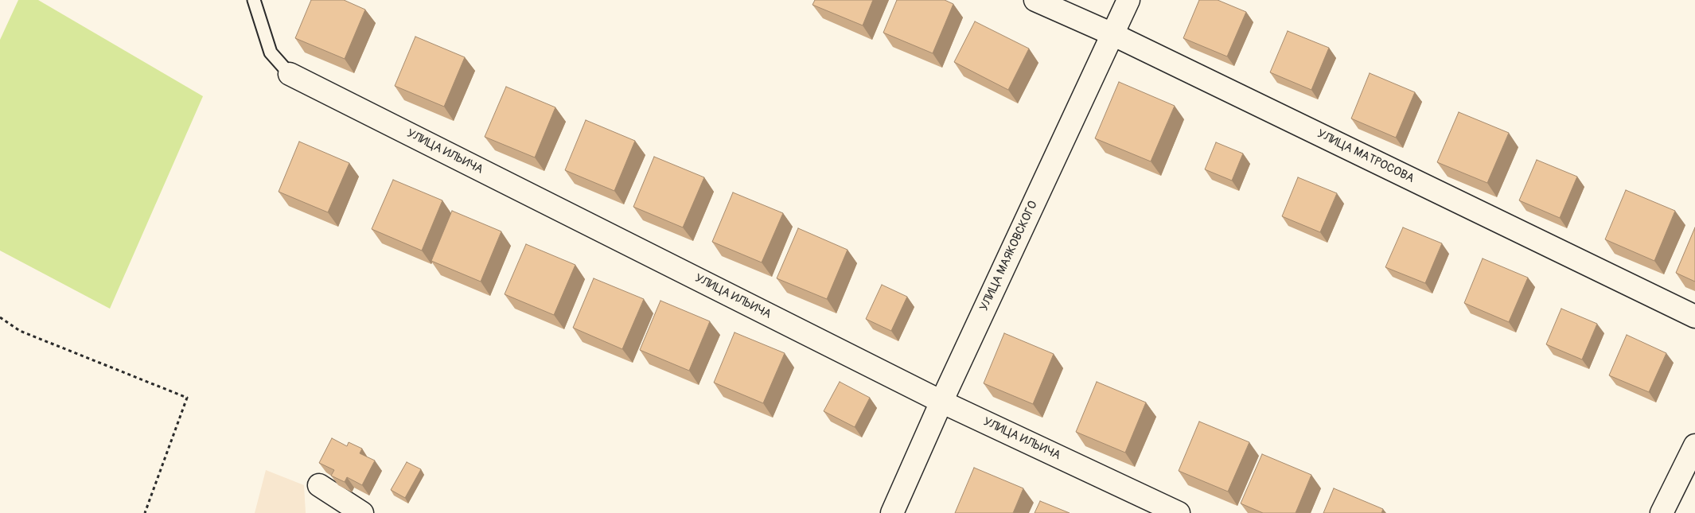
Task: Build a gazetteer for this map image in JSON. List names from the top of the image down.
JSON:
{
  "streets": {
    "street": ["УЛИЦА ИЛЬИЧА", "УЛИЦА МАТРОСОВА", "УЛИЦА МАЯКОВСКОГО"]
  },
  "crossings": [
    ["УЛИЦА ИЛЬИЧА", "УЛИЦА МАЯКОВСКОГО"],
    ["УЛИЦА МАТРОСОВА", "УЛИЦА МАЯКОВСКОГО"]
  ]
}
